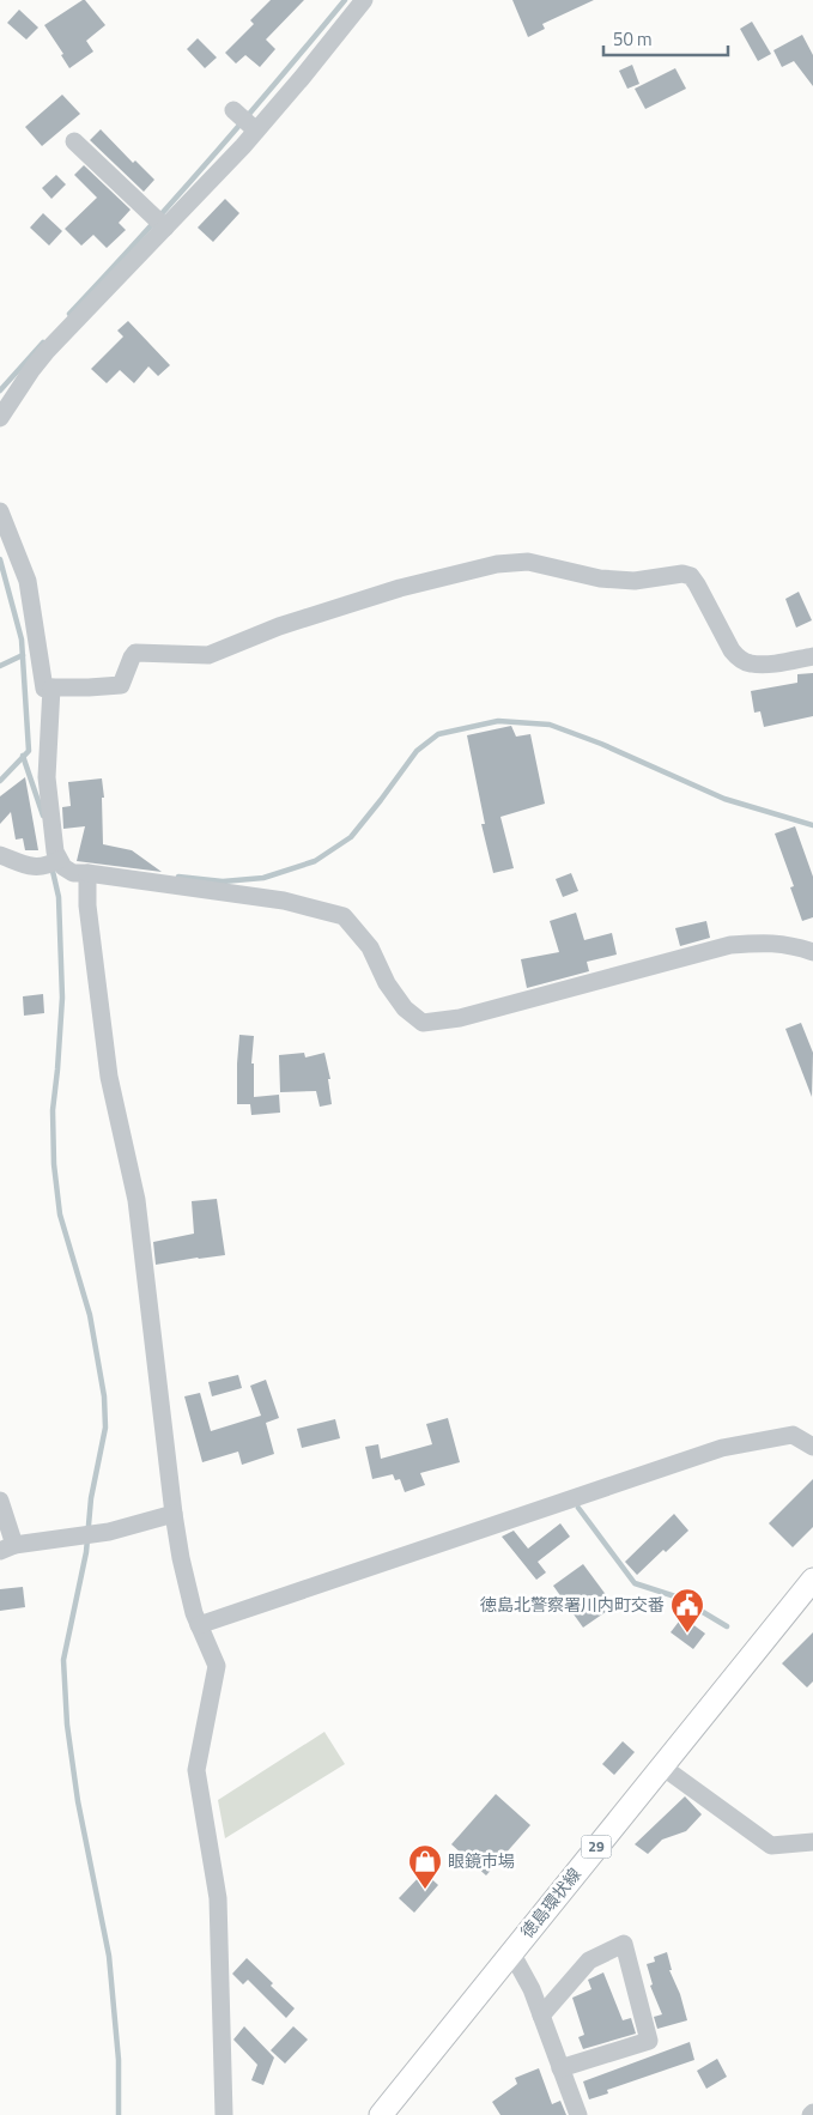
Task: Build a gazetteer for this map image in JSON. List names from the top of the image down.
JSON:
{
  "streets": {
    "main road": ["29", "徳島環状線"]
  },
  "places": {
    "public building": ["徳島北警察署川内町交番"],
    "shop": ["眼鏡市場"]
  },
  "scale_bar": "50 m"
}
